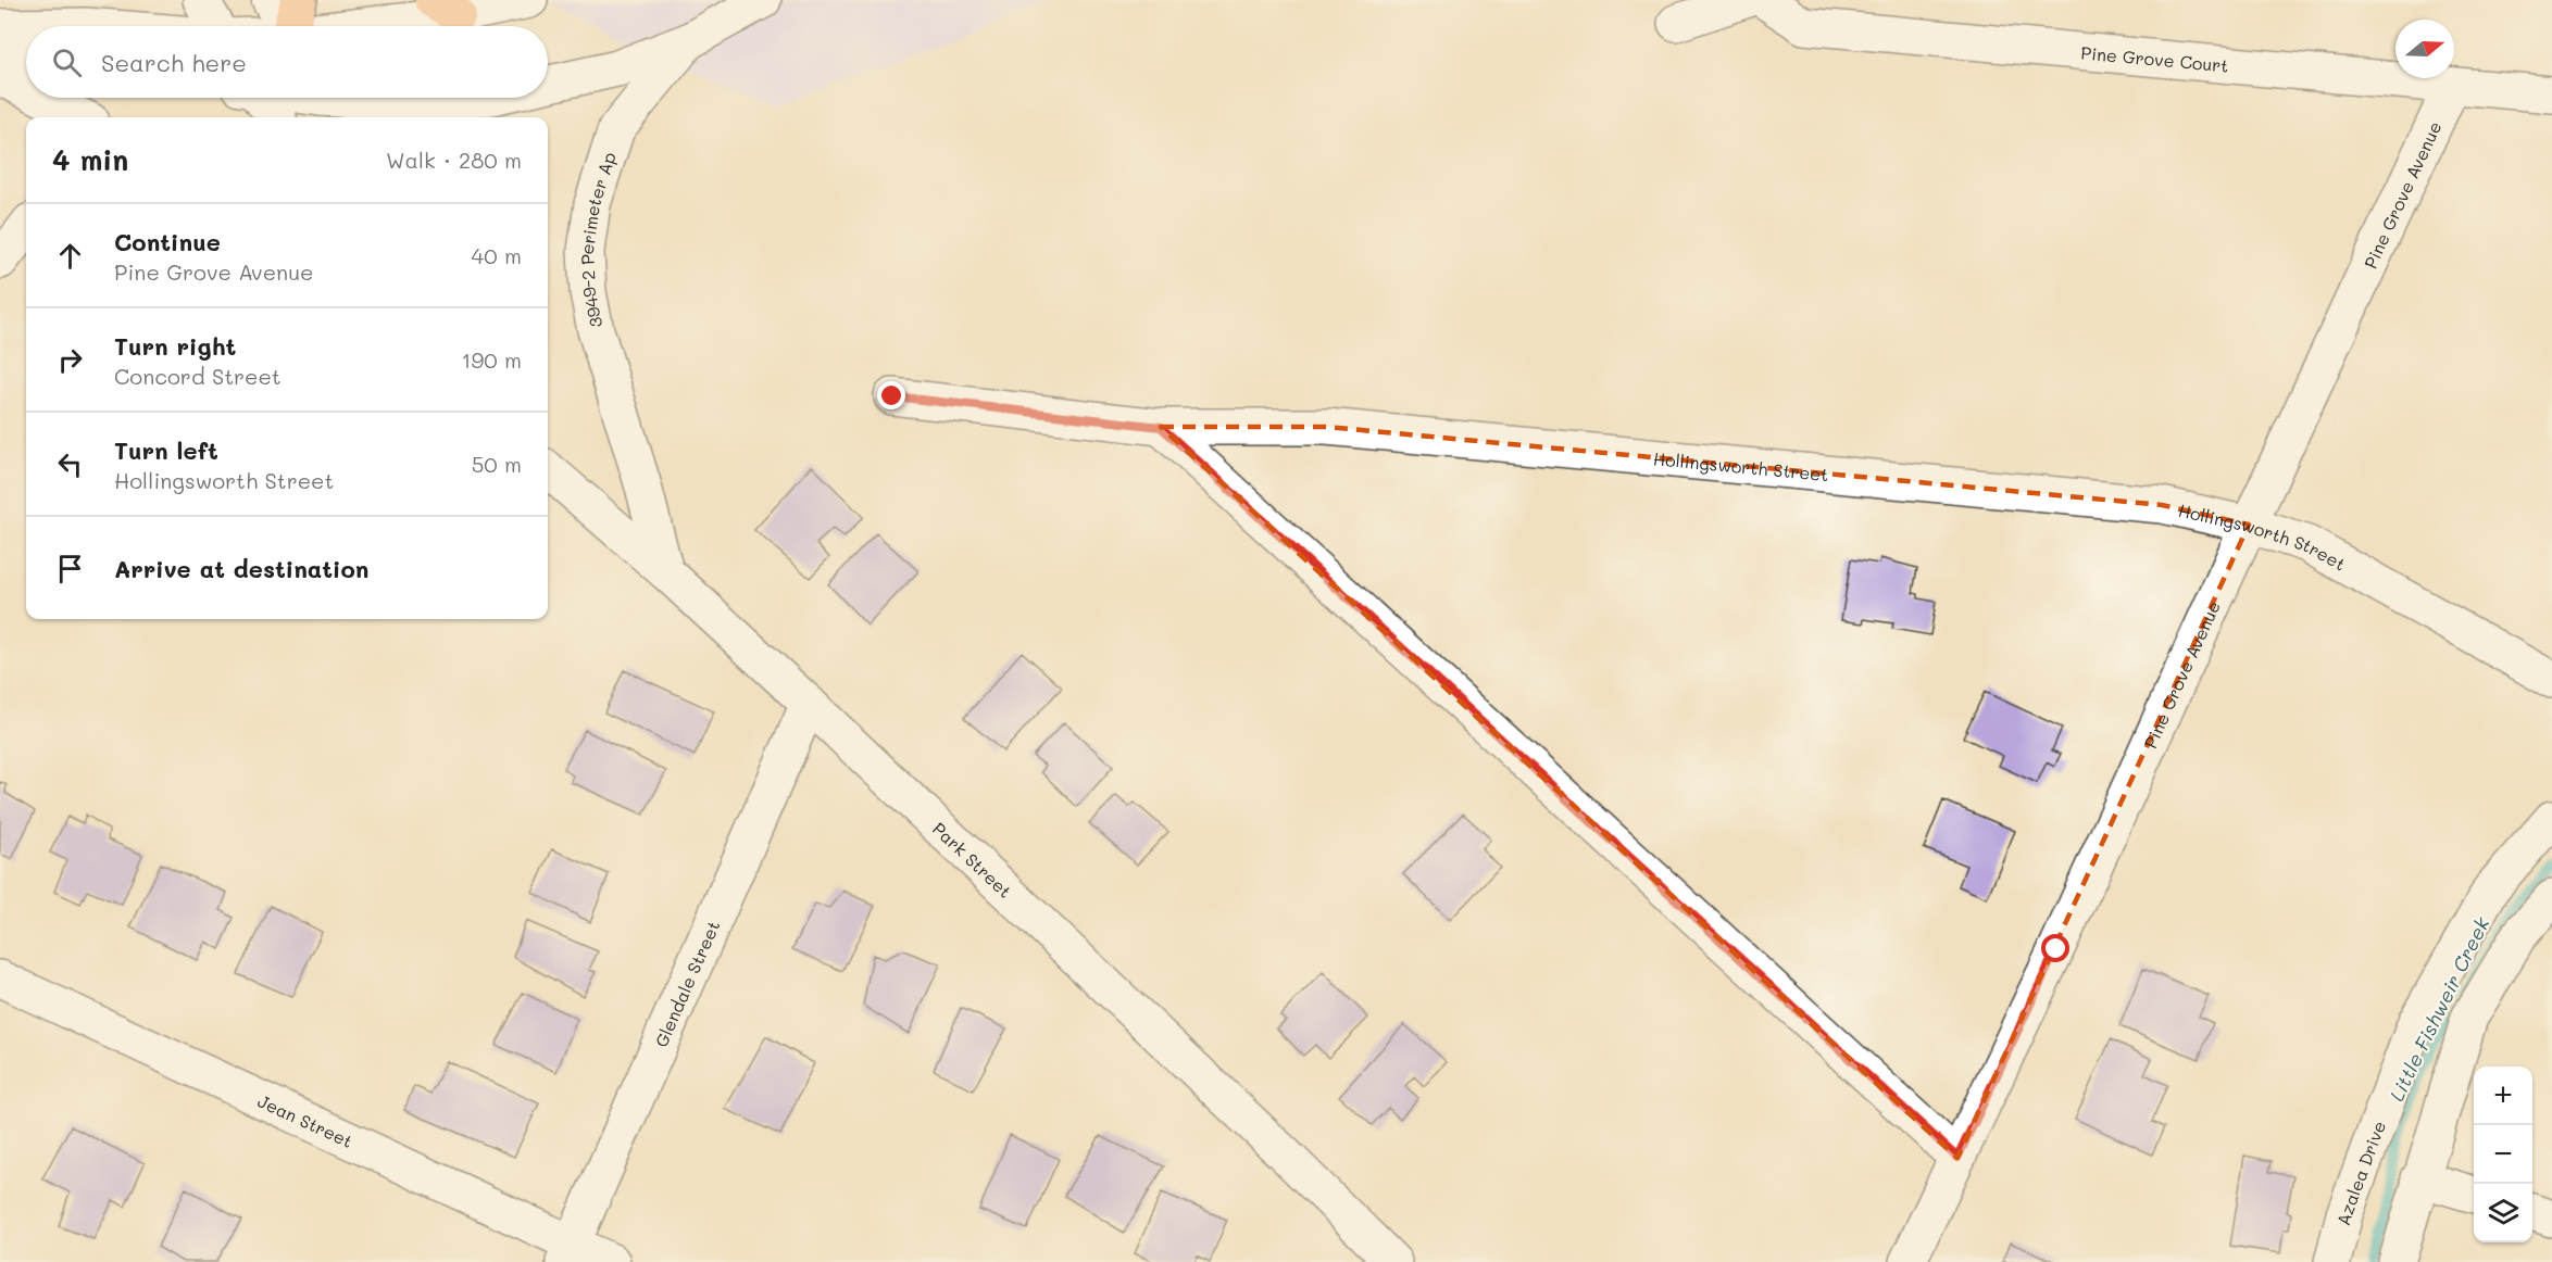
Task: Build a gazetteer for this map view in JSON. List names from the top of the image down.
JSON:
{
  "streets": {
    "street": [
      "Pine Grove Court",
      "Pine Grove Avenue",
      "3949-2 Perimeter Ap",
      "Hollingsworth Street",
      "Park Street",
      "Glendale Street",
      "Jean Street",
      "Azalea Drive"
    ]
  },
  "crossings": [
    ["Pine Grove Court", "Pine Grove Avenue"],
    ["Pine Grove Avenue", "Hollingsworth Street"],
    ["3949-2 Perimeter Ap", "Park Street"],
    ["Park Street", "Glendale Street"],
    ["Glendale Street", "Jean Street"]
  ],
  "water": ["Little Fishweir Creek"],
  "north": "right",
  "page": {
    "search": "Search here",
    "heading": ["4 min", "Walk · 280 m"],
    "list": [
      ["Continue", "Pine Grove Avenue", "40 m"],
      ["Turn right", "Concord Street", "190 m"],
      ["Turn left", "Hollingsworth Street", "50 m"],
      "Arrive at destination"
    ],
    "map_buttons": ["+", "−"]
  }
}
